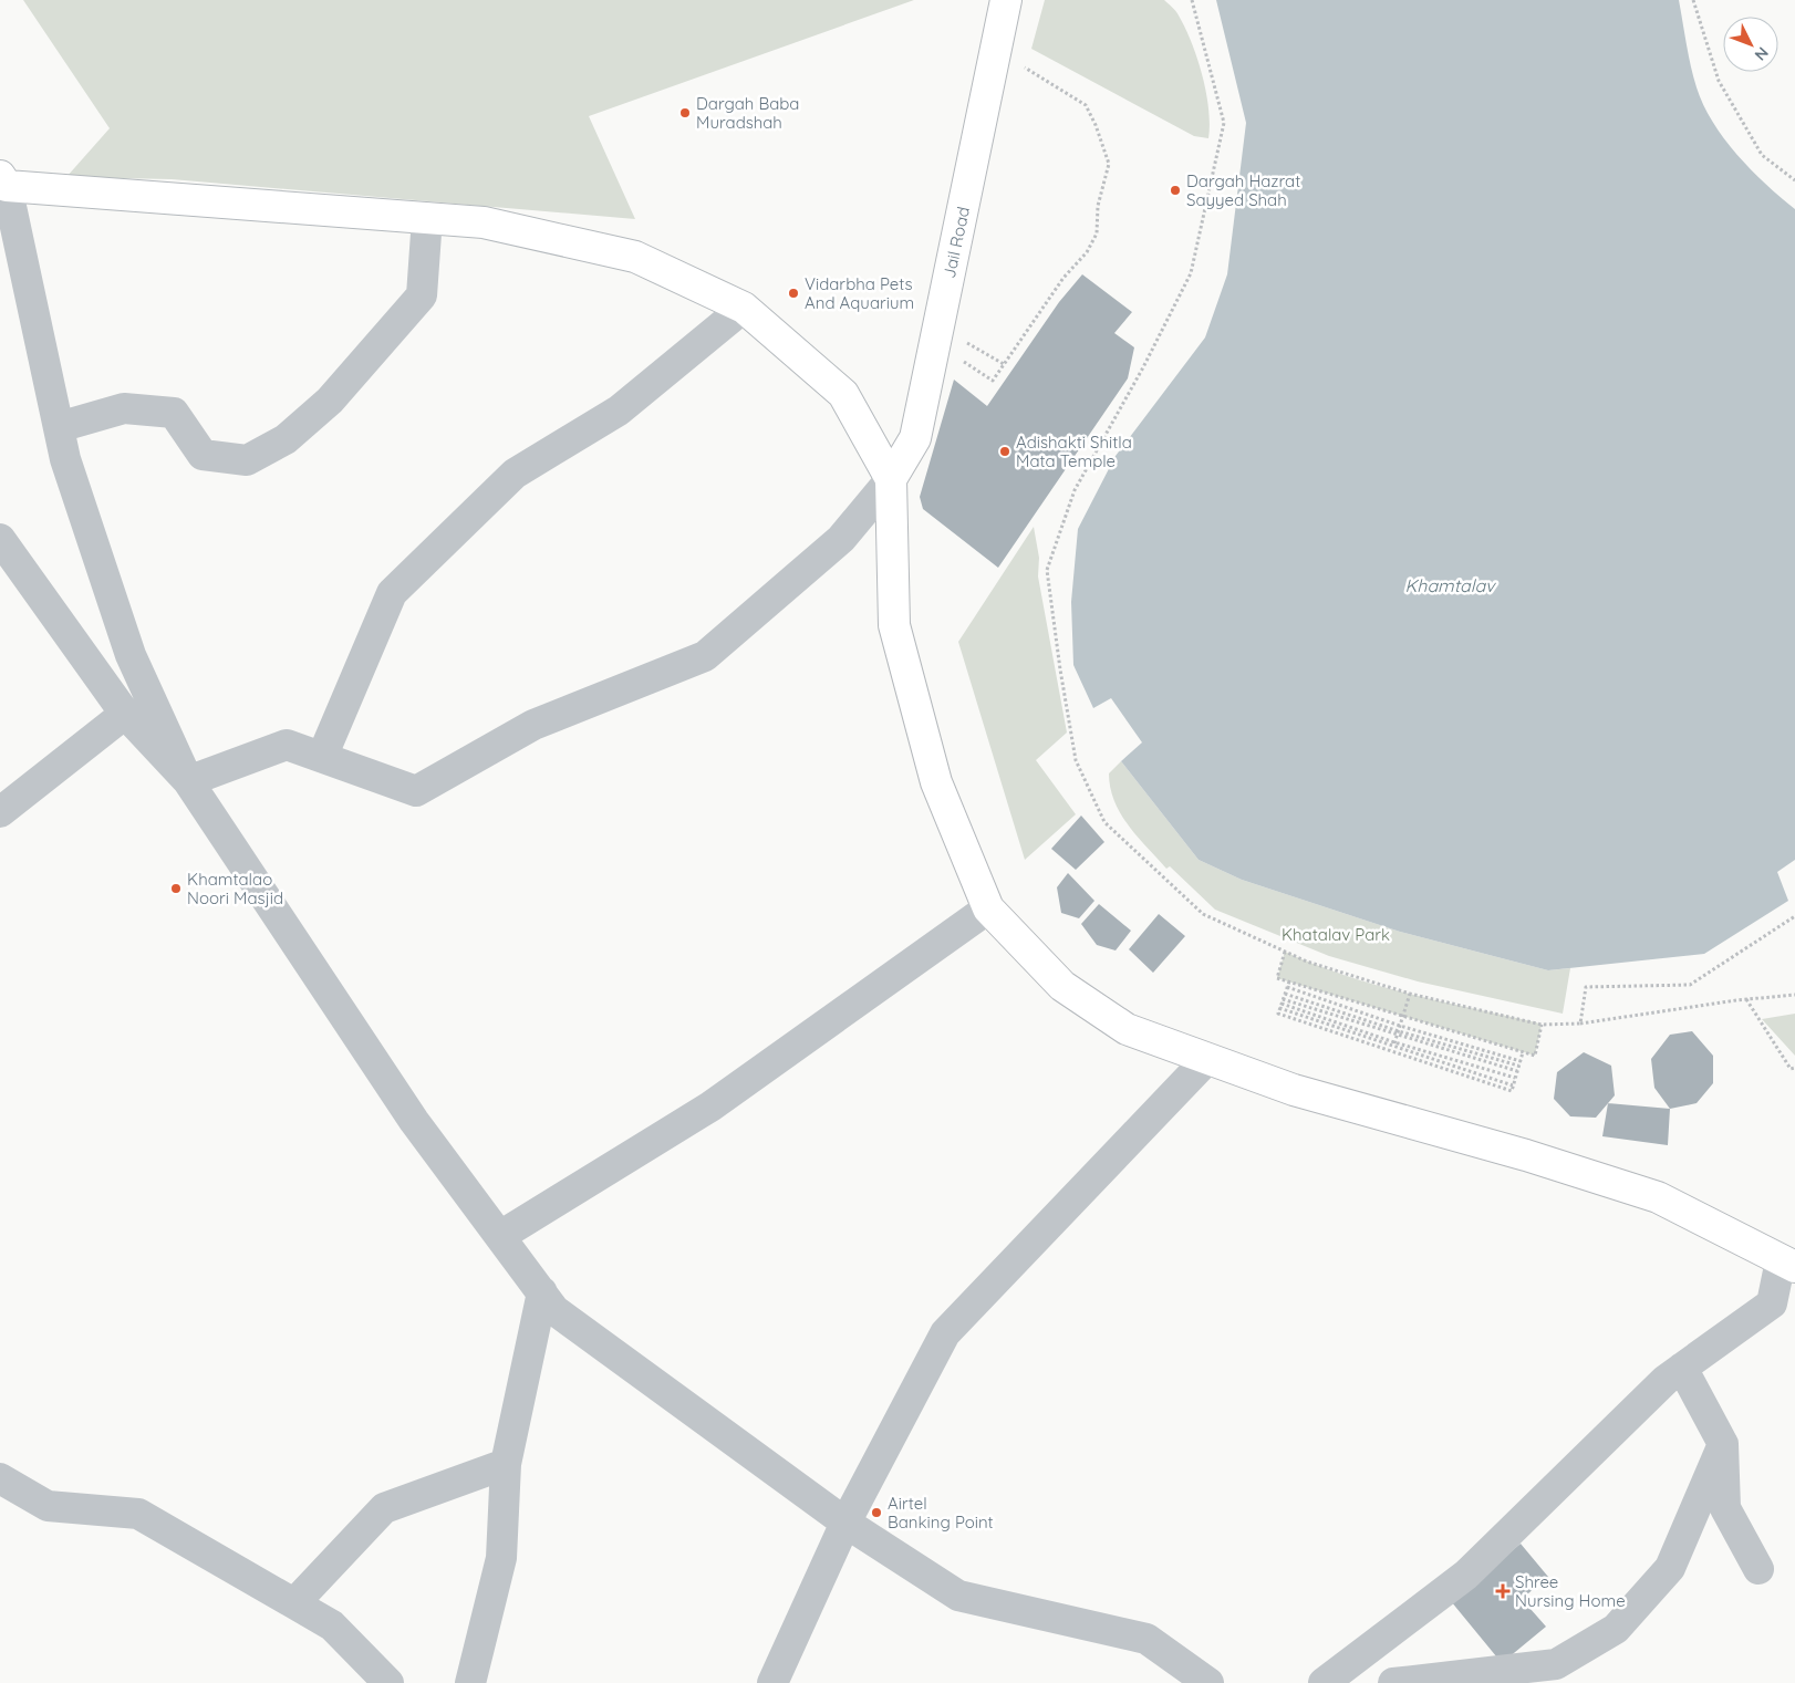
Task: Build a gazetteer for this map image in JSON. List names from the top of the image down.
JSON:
{
  "streets": {
    "main road": ["Jail Road"]
  },
  "water": ["Khamtalav"],
  "parks": ["Khatalav Park"],
  "places": {
    "other": [
      "Dargah Baba Muradshah",
      "Dargah Hazrat Sayyed Shah",
      "Vidarbha Pets And Aquarium",
      "Adishakti Shitla Mata Temple",
      "Khamtalao Noori Masjid",
      "Airtel Banking Point"
    ],
    "health": ["Shree Nursing Home"]
  },
  "north": "bottom right"
}
